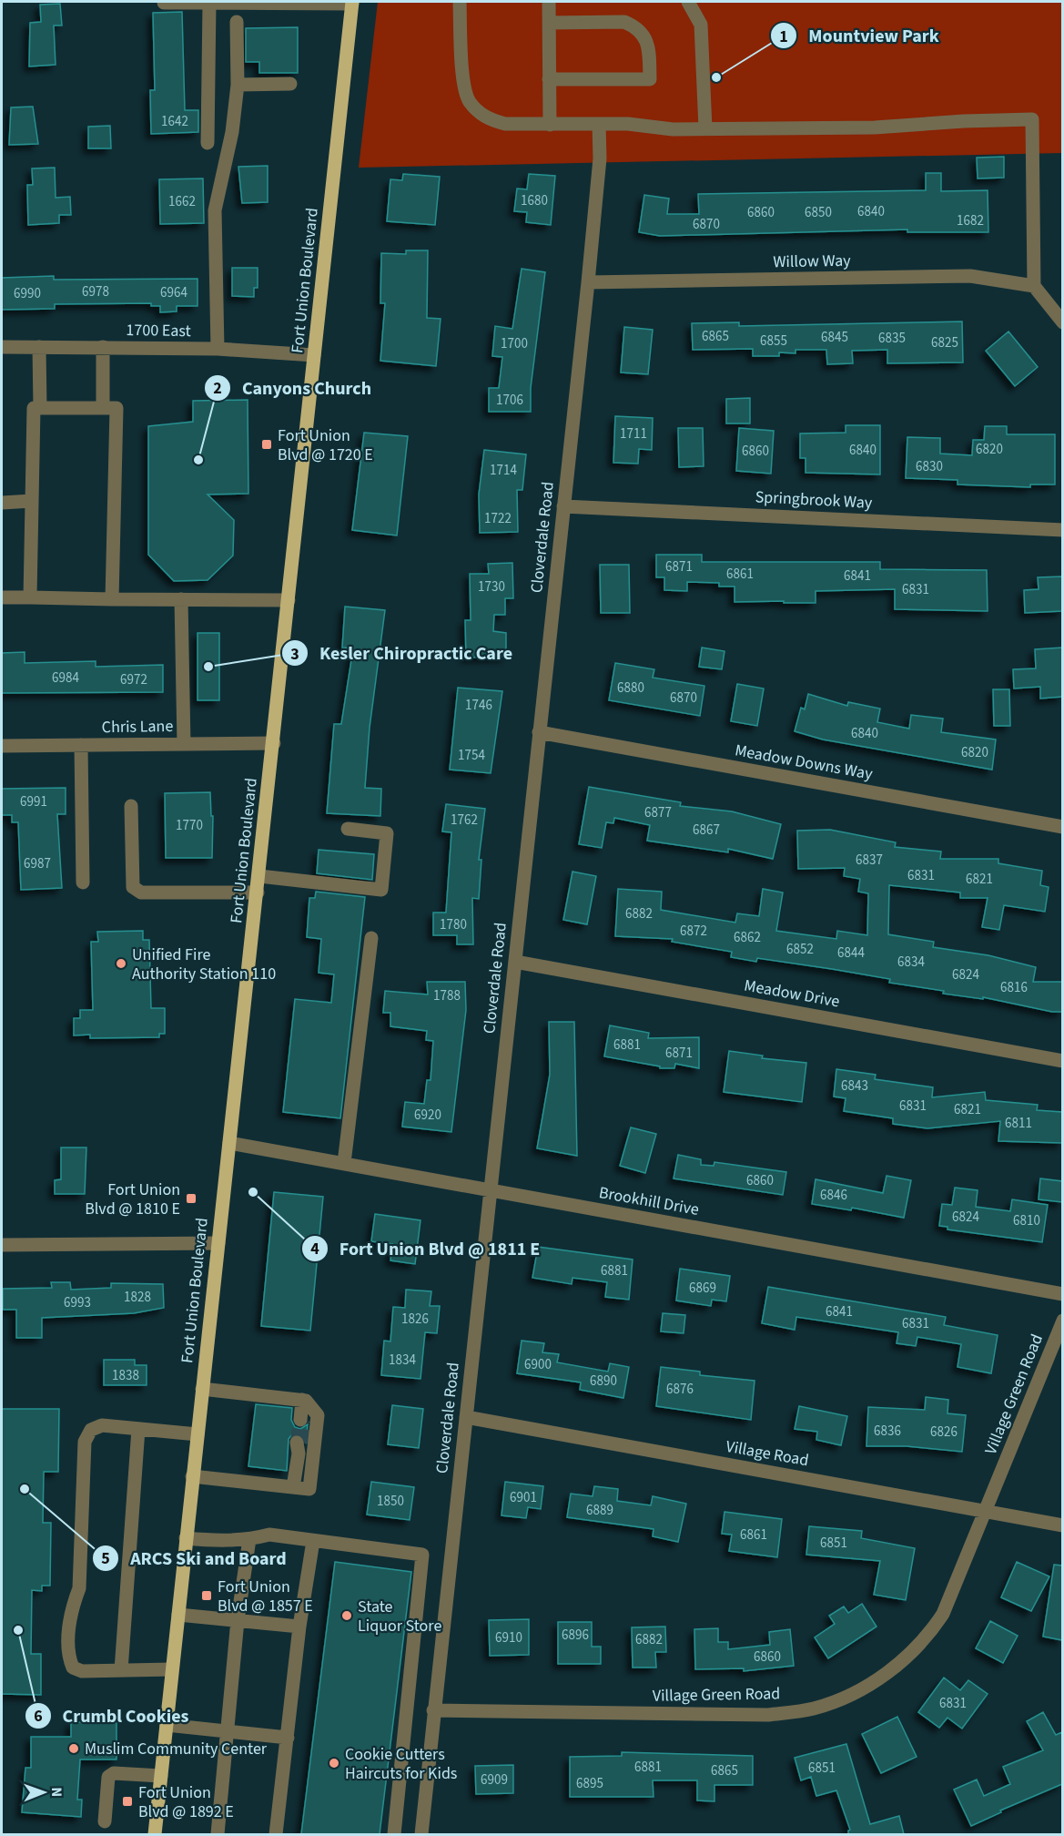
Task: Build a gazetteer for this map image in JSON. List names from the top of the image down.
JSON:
{
  "streets": {
    "main road": ["Fort Union Boulevard"],
    "street": [
      "Willow Way",
      "1700 East",
      "Springbrook Way",
      "Cloverdale Road",
      "Chris Lane",
      "Meadow Downs Way",
      "Meadow Drive",
      "Brookhill Drive",
      "Village Green Road",
      "Village Road"
    ]
  },
  "crossings": [
    ["Willow Way", "Cloverdale Road"],
    ["Fort Union Boulevard", "1700 East"],
    ["Fort Union Boulevard", "Chris Lane"],
    ["Fort Union Boulevard", "Brookhill Drive"],
    ["Springbrook Way", "Cloverdale Road"],
    ["Cloverdale Road", "Meadow Downs Way"],
    ["Cloverdale Road", "Meadow Drive"],
    ["Cloverdale Road", "Brookhill Drive"],
    ["Cloverdale Road", "Village Green Road"],
    ["Cloverdale Road", "Village Road"],
    ["Village Green Road", "Village Road"]
  ],
  "places": {
    "other": [
      "Mountview Park",
      "Canyons Church",
      "Kesler Chiropractic Care",
      "Unified Fire Authority Station 110",
      "Fort Union Blvd @ 1811 E",
      "ARCS Ski and Board",
      "State Liquor Store",
      "Crumbl Cookies",
      "Muslim Community Center",
      "Cookie Cutters Haircuts for Kids"
    ],
    "transit": [
      "Fort Union Blvd @ 1720 E",
      "Fort Union Blvd @ 1810 E",
      "Fort Union Blvd @ 1857 E",
      "Fort Union Blvd @ 1892 E"
    ]
  },
  "house_numbers": [
    "1642",
    "1680",
    "1662",
    "6840",
    "6860",
    "6850",
    "1682",
    "6870",
    "6978",
    "6964",
    "6990",
    "6865",
    "6845",
    "6835",
    "6855",
    "6825",
    "1700",
    "1706",
    "1711",
    "6820",
    "6840",
    "6860",
    "6830",
    "1714",
    "1722",
    "6871",
    "6861",
    "6841",
    "1730",
    "6831",
    "6984",
    "6972",
    "6880",
    "6870",
    "1746",
    "6840",
    "6820",
    "1754",
    "6991",
    "6877",
    "1762",
    "1770",
    "6867",
    "6837",
    "6987",
    "6831",
    "6821",
    "6882",
    "1780",
    "6872",
    "6862",
    "6852",
    "6844",
    "6834",
    "6824",
    "6816",
    "1788",
    "6881",
    "6871",
    "6843",
    "6831",
    "6821",
    "6920",
    "6811",
    "6860",
    "6846",
    "6824",
    "6810",
    "6881",
    "6869",
    "1828",
    "6993",
    "6841",
    "1826",
    "6831",
    "1834",
    "6900",
    "1838",
    "6890",
    "6876",
    "6836",
    "6826",
    "6901",
    "1850",
    "6889",
    "6861",
    "6851",
    "6896",
    "6910",
    "6882",
    "6860",
    "6831",
    "6881",
    "6851",
    "6865",
    "6909",
    "6895"
  ],
  "north": "right"
}
